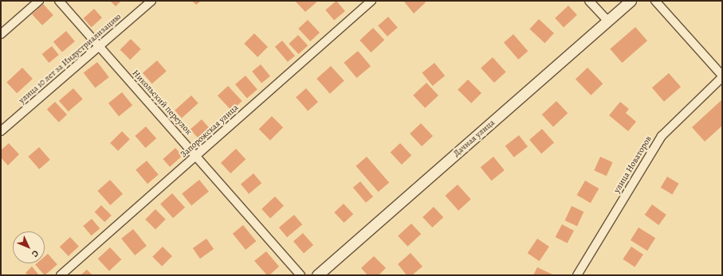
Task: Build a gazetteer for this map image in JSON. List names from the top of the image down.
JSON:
{
  "streets": {
    "street": [
      "улица 10 лет за Индустриализацию",
      "Никольский переулок",
      "Запорожская улица",
      "Дачная улица",
      "улица Новаторов"
    ]
  },
  "crossings": [
    ["улица 10 лет за Индустриализацию", "Никольский переулок"],
    ["Никольский переулок", "Запорожская улица"]
  ],
  "north": "bottom right"
}
